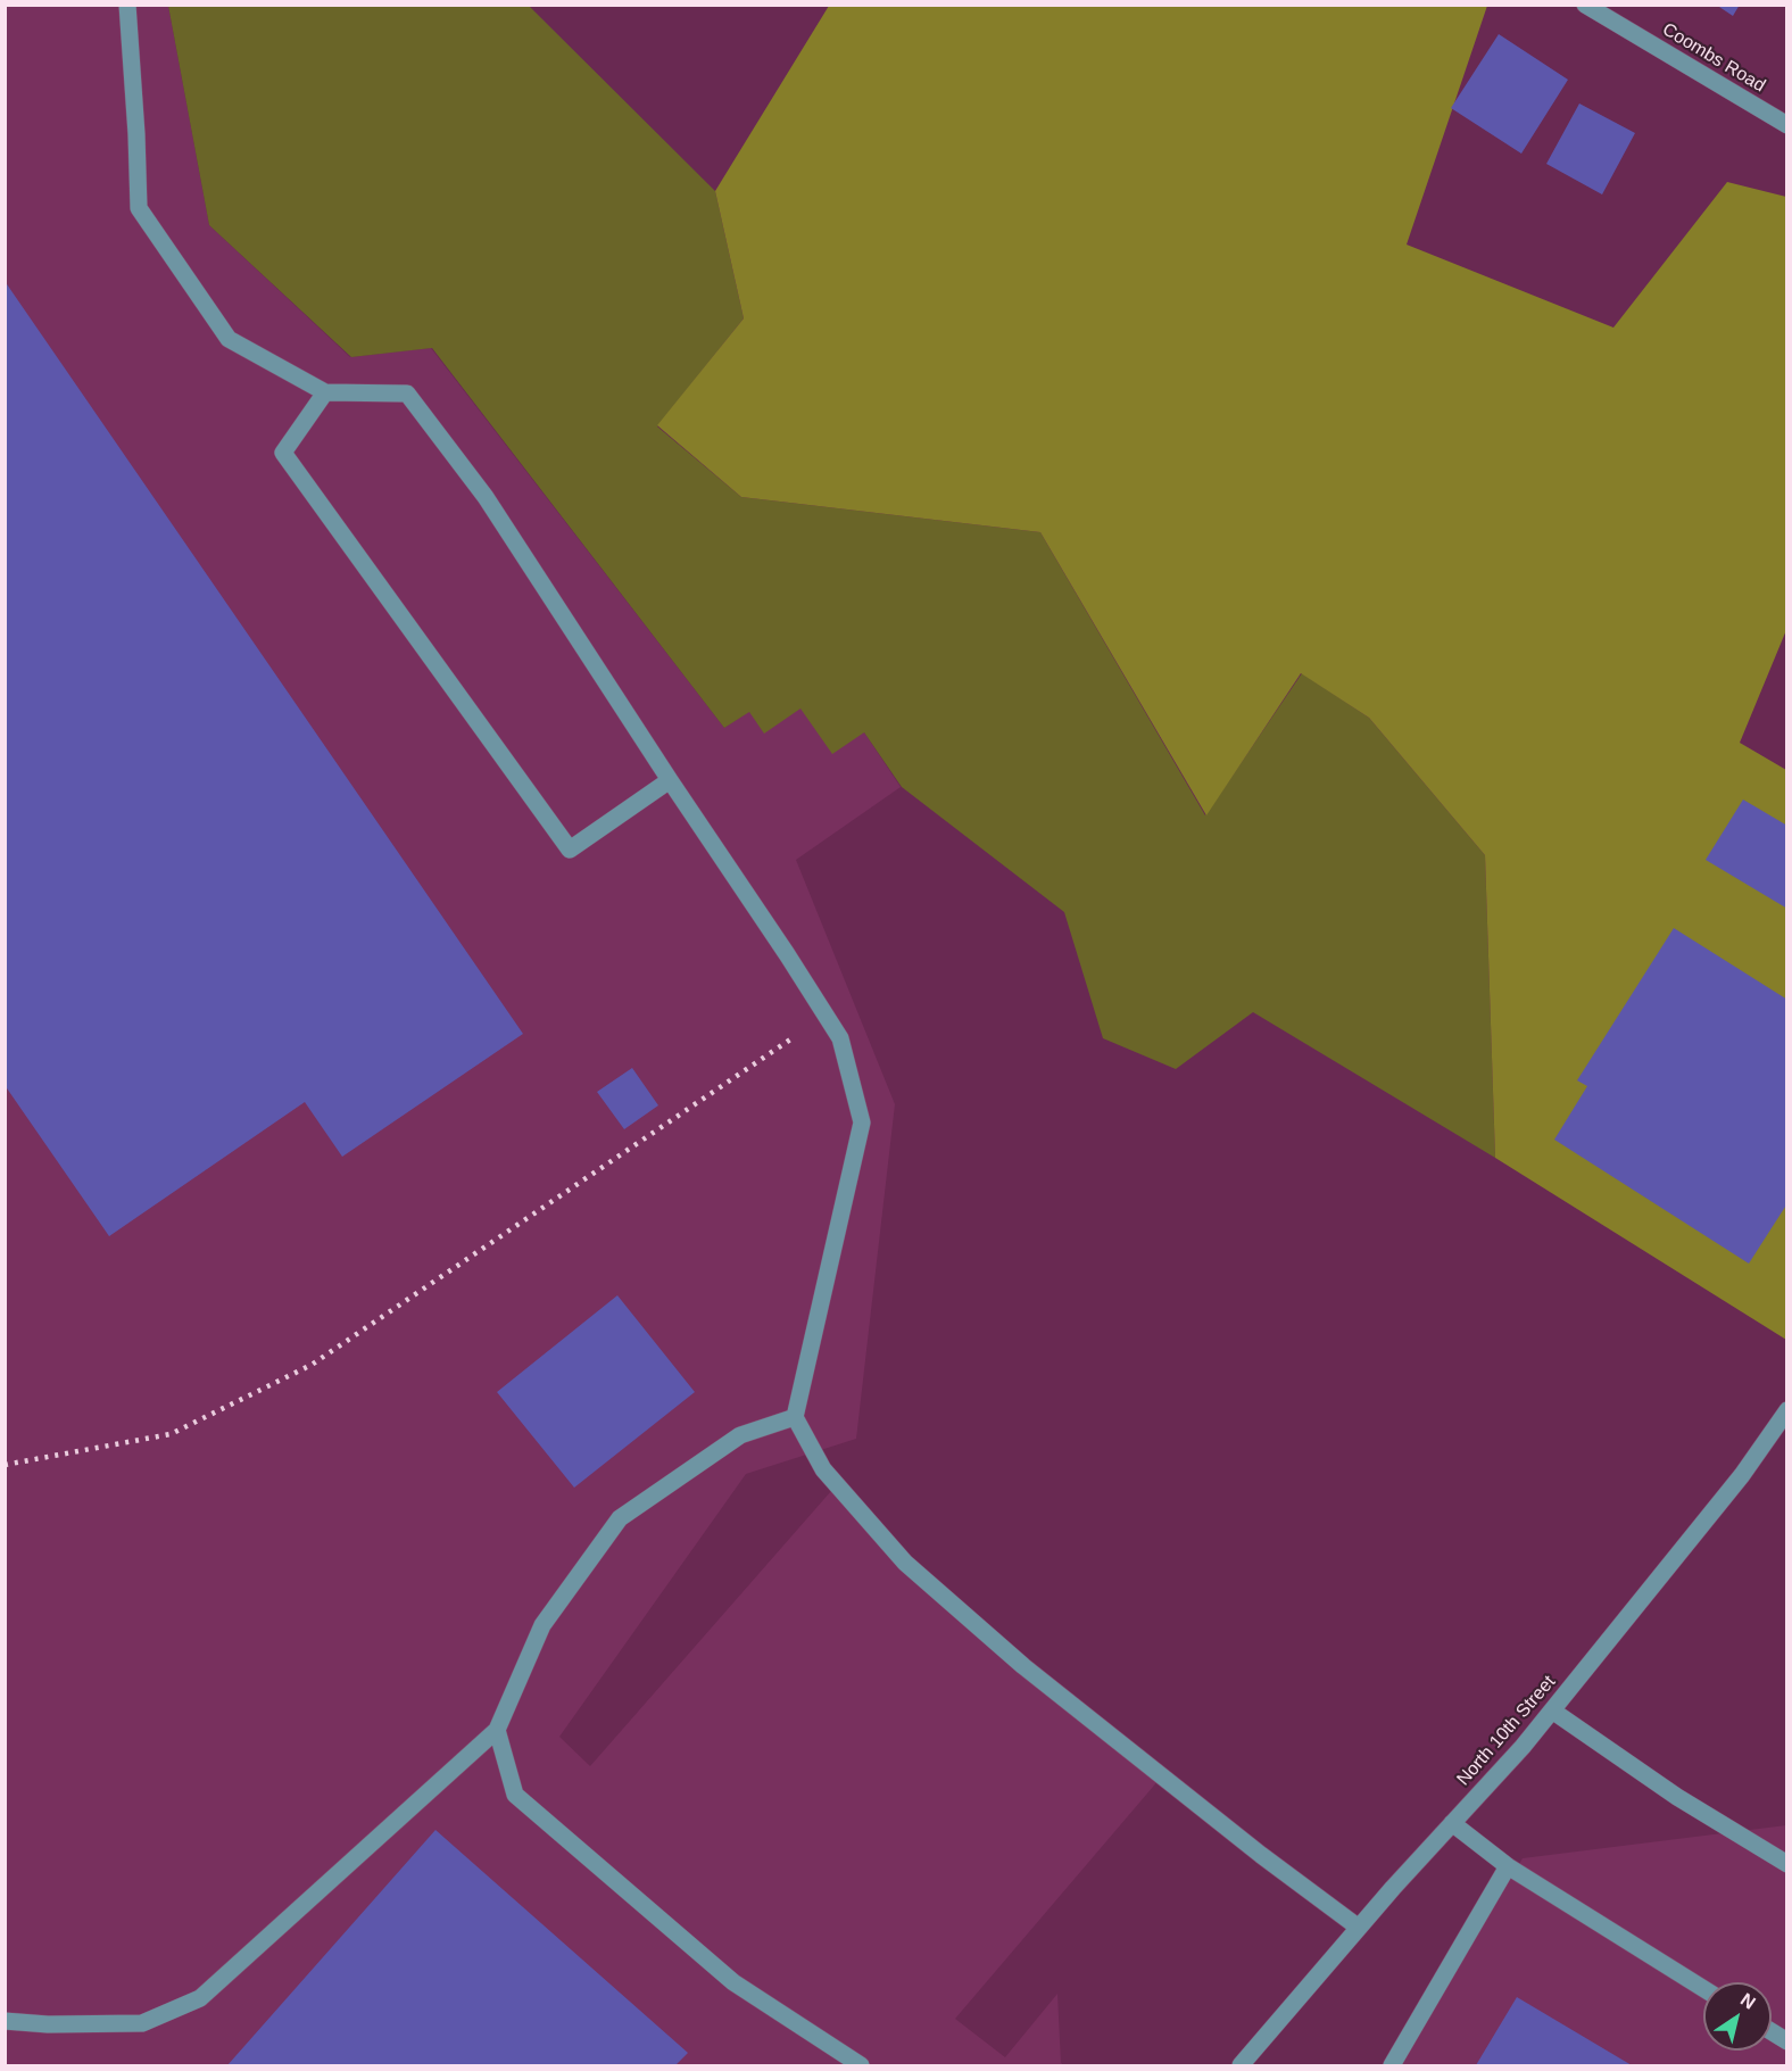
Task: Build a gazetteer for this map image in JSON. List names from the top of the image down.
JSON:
{
  "streets": {
    "street": ["Coombs Road", "North 10th Street"]
  },
  "north": "top right"
}
